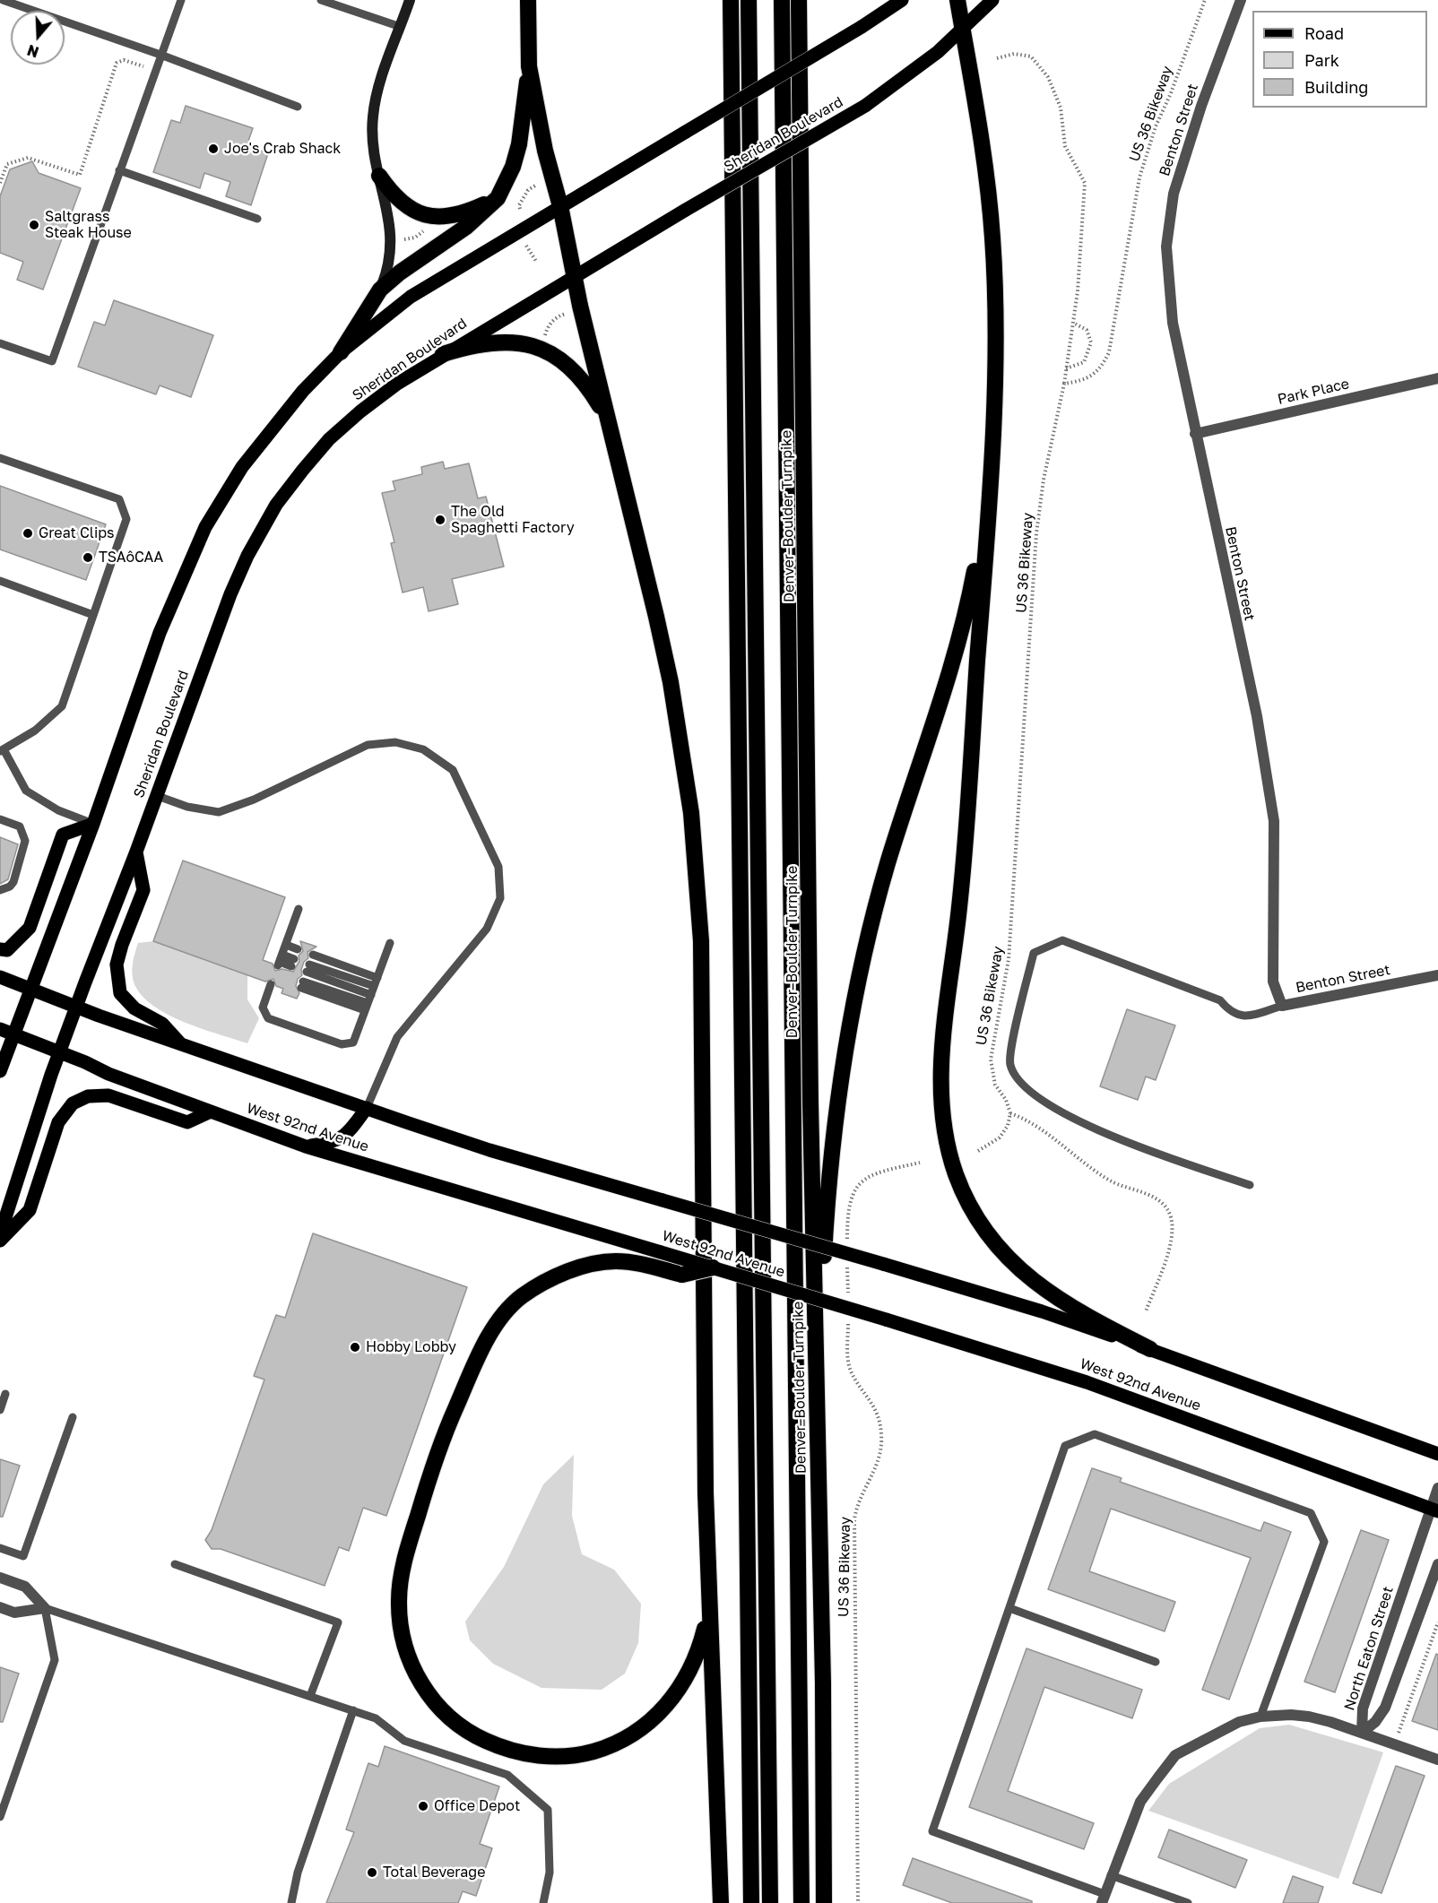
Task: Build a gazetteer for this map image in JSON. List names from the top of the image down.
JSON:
{
  "streets": {
    "highway": ["Denver–Boulder Turnpike"],
    "main road": ["Sheridan Boulevard", "West 92nd Avenue"],
    "street": ["Benton Street", "Park Place", "North Eaton Street"],
    "path": ["US 36 Bikeway"]
  },
  "crossings": [
    ["Benton Street", "Park Place"],
    ["Sheridan Boulevard", "West 92nd Avenue"],
    ["West 92nd Avenue", "North Eaton Street"]
  ],
  "places": [
    "Joe's Crab Shack",
    "Saltgrass Steak House",
    "The Old Spaghetti Factory",
    "Great Clips",
    "TSAôCAA",
    "Hobby Lobby",
    "Office Depot",
    "Total Beverage"
  ],
  "legend": ["Road", "Park", "Building"],
  "north": "bottom"
}
